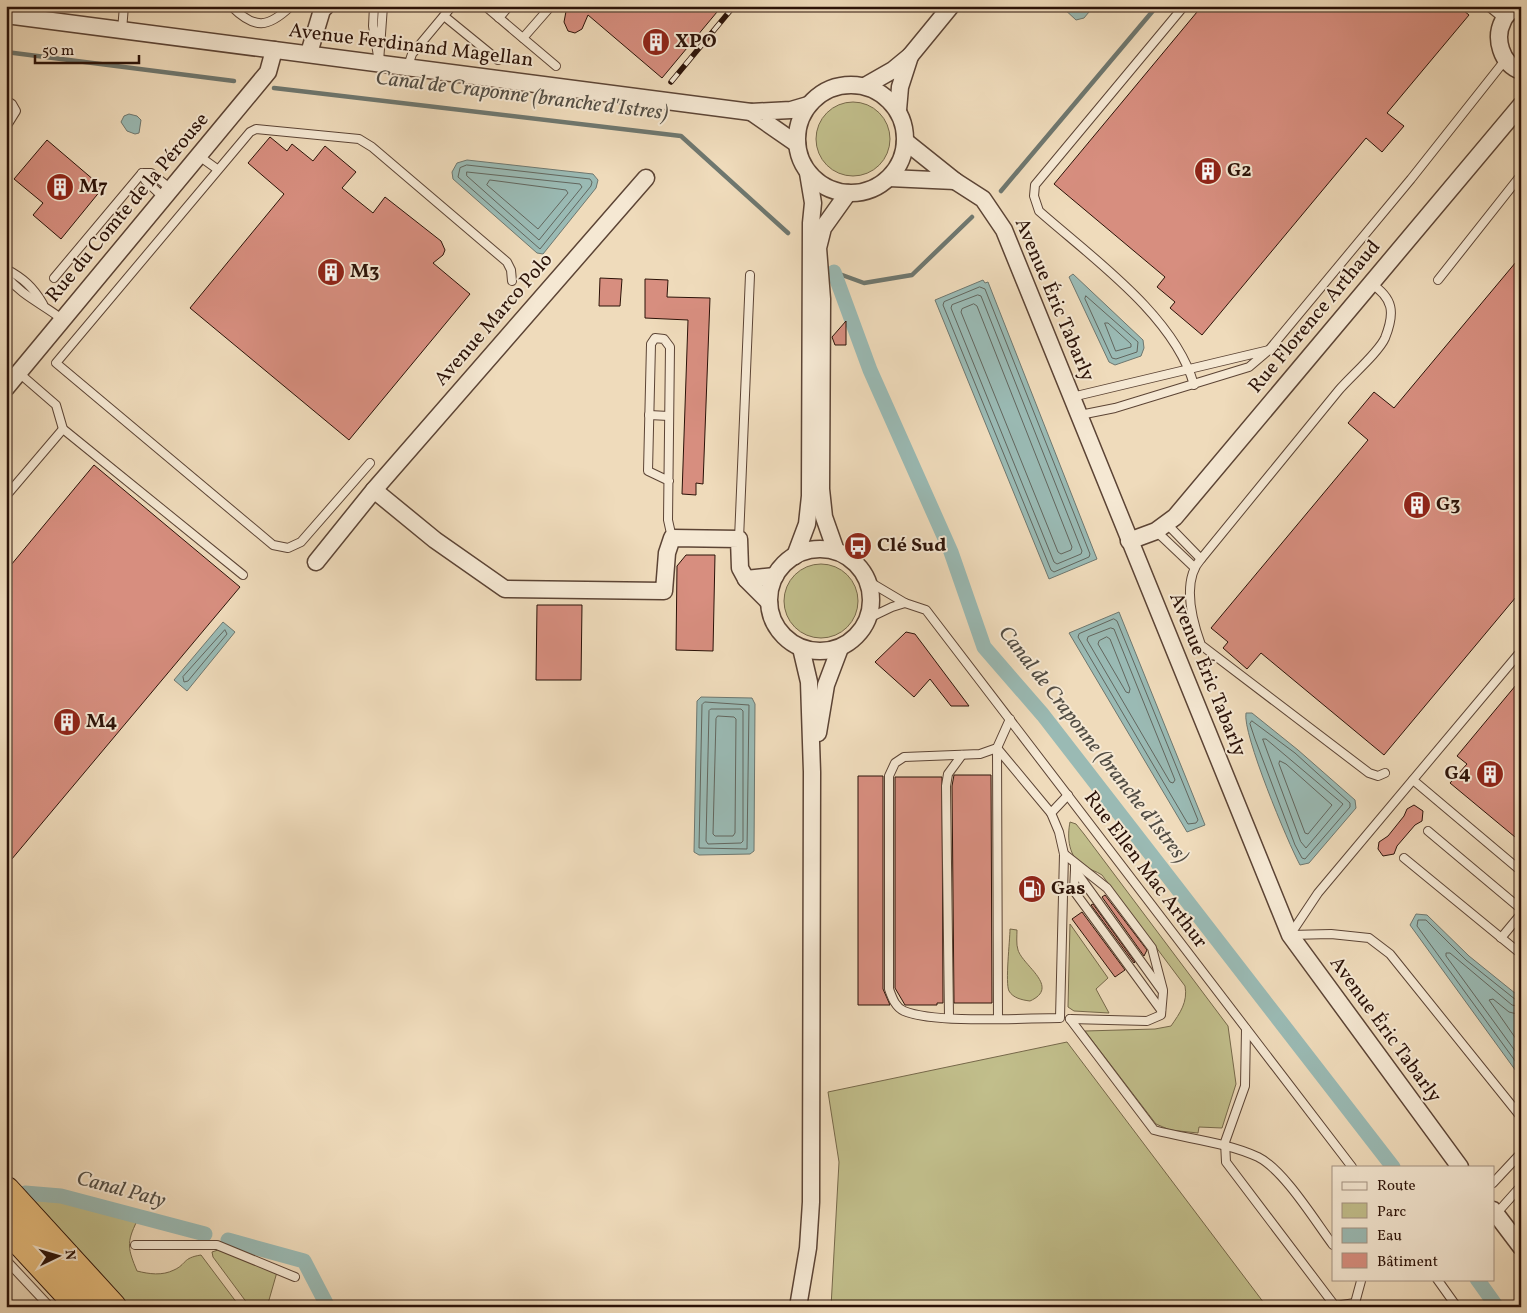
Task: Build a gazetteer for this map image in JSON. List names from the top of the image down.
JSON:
{
  "streets": {
    "street": [
      "Avenue Ferdinand Magellan",
      "Rue du Comte de la Pérouse",
      "Avenue Éric Tabarly",
      "Rue Florence Arthaud",
      "Avenue Marco Polo"
    ],
    "lane": ["Rue Ellen Mac Arthur"]
  },
  "crossings": [
    ["Avenue Ferdinand Magellan", "Rue du Comte de la Pérouse"],
    ["Avenue Ferdinand Magellan", "Avenue Éric Tabarly"],
    ["Avenue Éric Tabarly", "Rue Florence Arthaud"]
  ],
  "water": ["Canal de Craponne (branche d'Istres)", "Canal Paty"],
  "places": {
    "building": [
      "XPO",
      "G2",
      "M7",
      "M3",
      "G3",
      "M4",
      "G4"
    ],
    "bus stop": ["Clé Sud"],
    "fuel station": ["Gas"]
  },
  "legend": [
    "Route",
    "Parc",
    "Eau",
    "Bâtiment"
  ],
  "scale_bar": "50 m",
  "north": "right"
}
